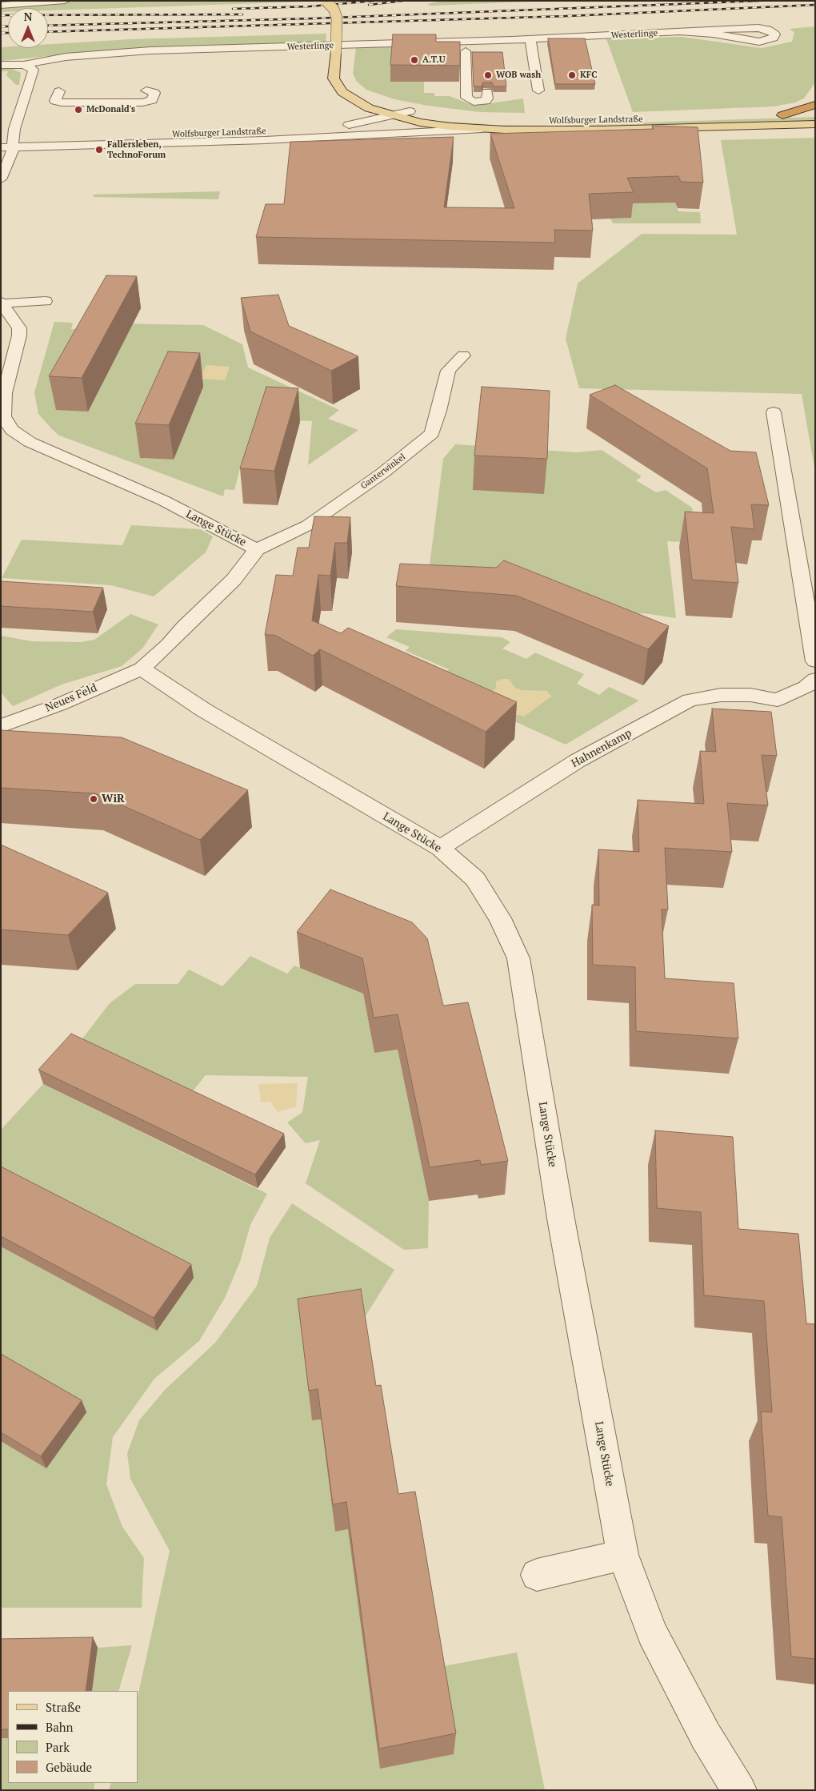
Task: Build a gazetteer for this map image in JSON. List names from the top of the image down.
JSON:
{
  "streets": {
    "main road": ["Wolfsburger Landstraße"],
    "street": [
      "Westerlinge",
      "Ganterwinkel",
      "Lange Stücke",
      "Neues Feld",
      "Hahnenkamp"
    ]
  },
  "crossings": [
    ["Ganterwinkel", "Lange Stücke"],
    ["Lange Stücke", "Neues Feld"],
    ["Lange Stücke", "Hahnenkamp"]
  ],
  "places": [
    "A.T.U",
    "WOB wash",
    "KFC",
    "McDonald's",
    "Fallersleben, TechnoForum",
    "WiR"
  ],
  "legend": [
    "Straße",
    "Bahn",
    "Park",
    "Gebäude"
  ],
  "north": "top"
}
